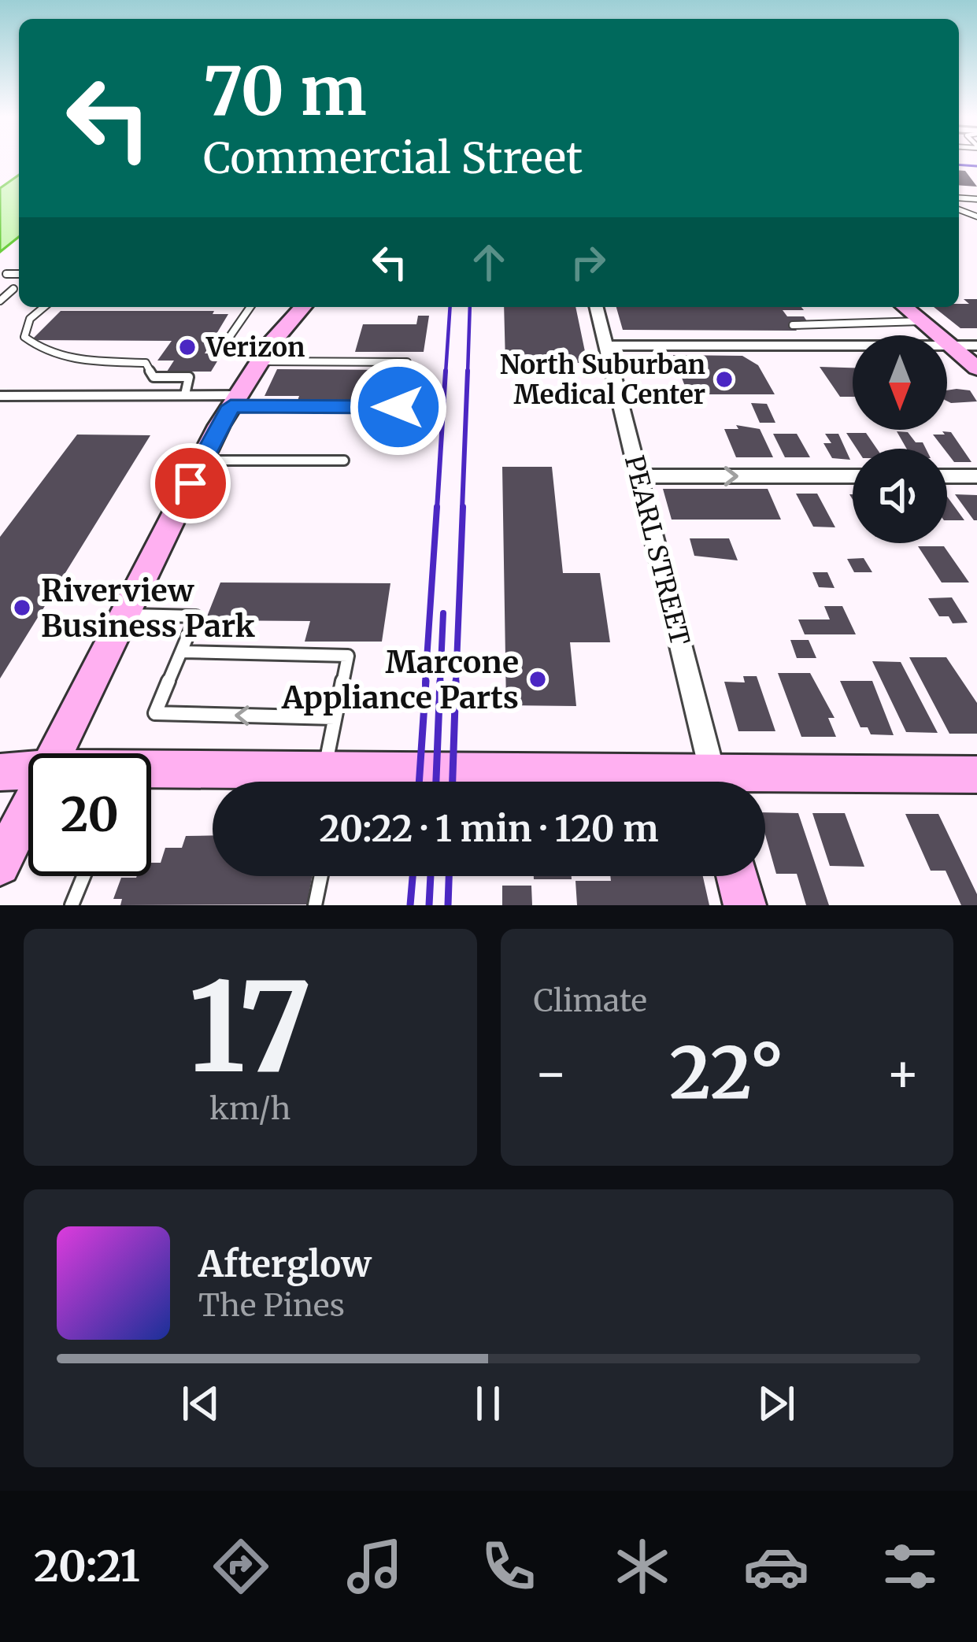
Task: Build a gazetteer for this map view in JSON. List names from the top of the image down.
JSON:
{
  "streets": {
    "street": ["PEARL STREET"]
  },
  "places": [
    "Verizon",
    "North Suburban Medical Center",
    "Riverview Business Park",
    "Marcone Appliance Parts"
  ],
  "north": "bottom",
  "page": {
    "turn": ["70 m", "Commercial Street"],
    "limit": "20",
    "trip": "20:22 · 1 min · 120 m",
    "tile": [
      ["17", "km/h"],
      "Climate"
    ],
    "heat": ["−", "22°", "+"],
    "song": ["Afterglow", "The Pines"],
    "tabs": "20:21"
  }
}
